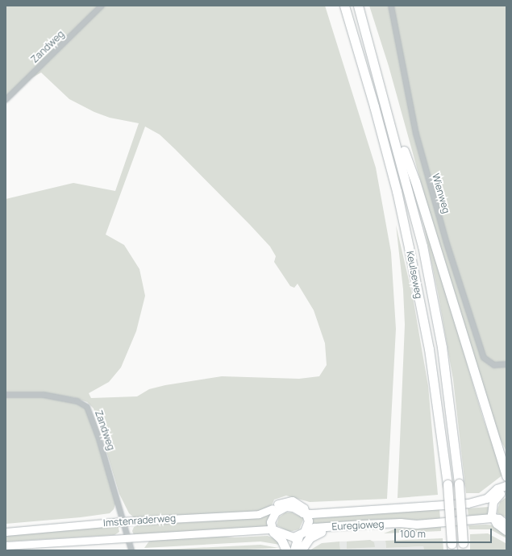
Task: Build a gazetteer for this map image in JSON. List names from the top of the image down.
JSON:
{
  "streets": {
    "highway": ["Keulseweg"],
    "main road": ["Euregioweg"],
    "street": ["Zandweg", "Wienweg", "Imstenraderweg"]
  },
  "crossings": [
    ["Zandweg", "Imstenraderweg"],
    ["Imstenraderweg", "Euregioweg"]
  ],
  "scale_bar": "100 m"
}
